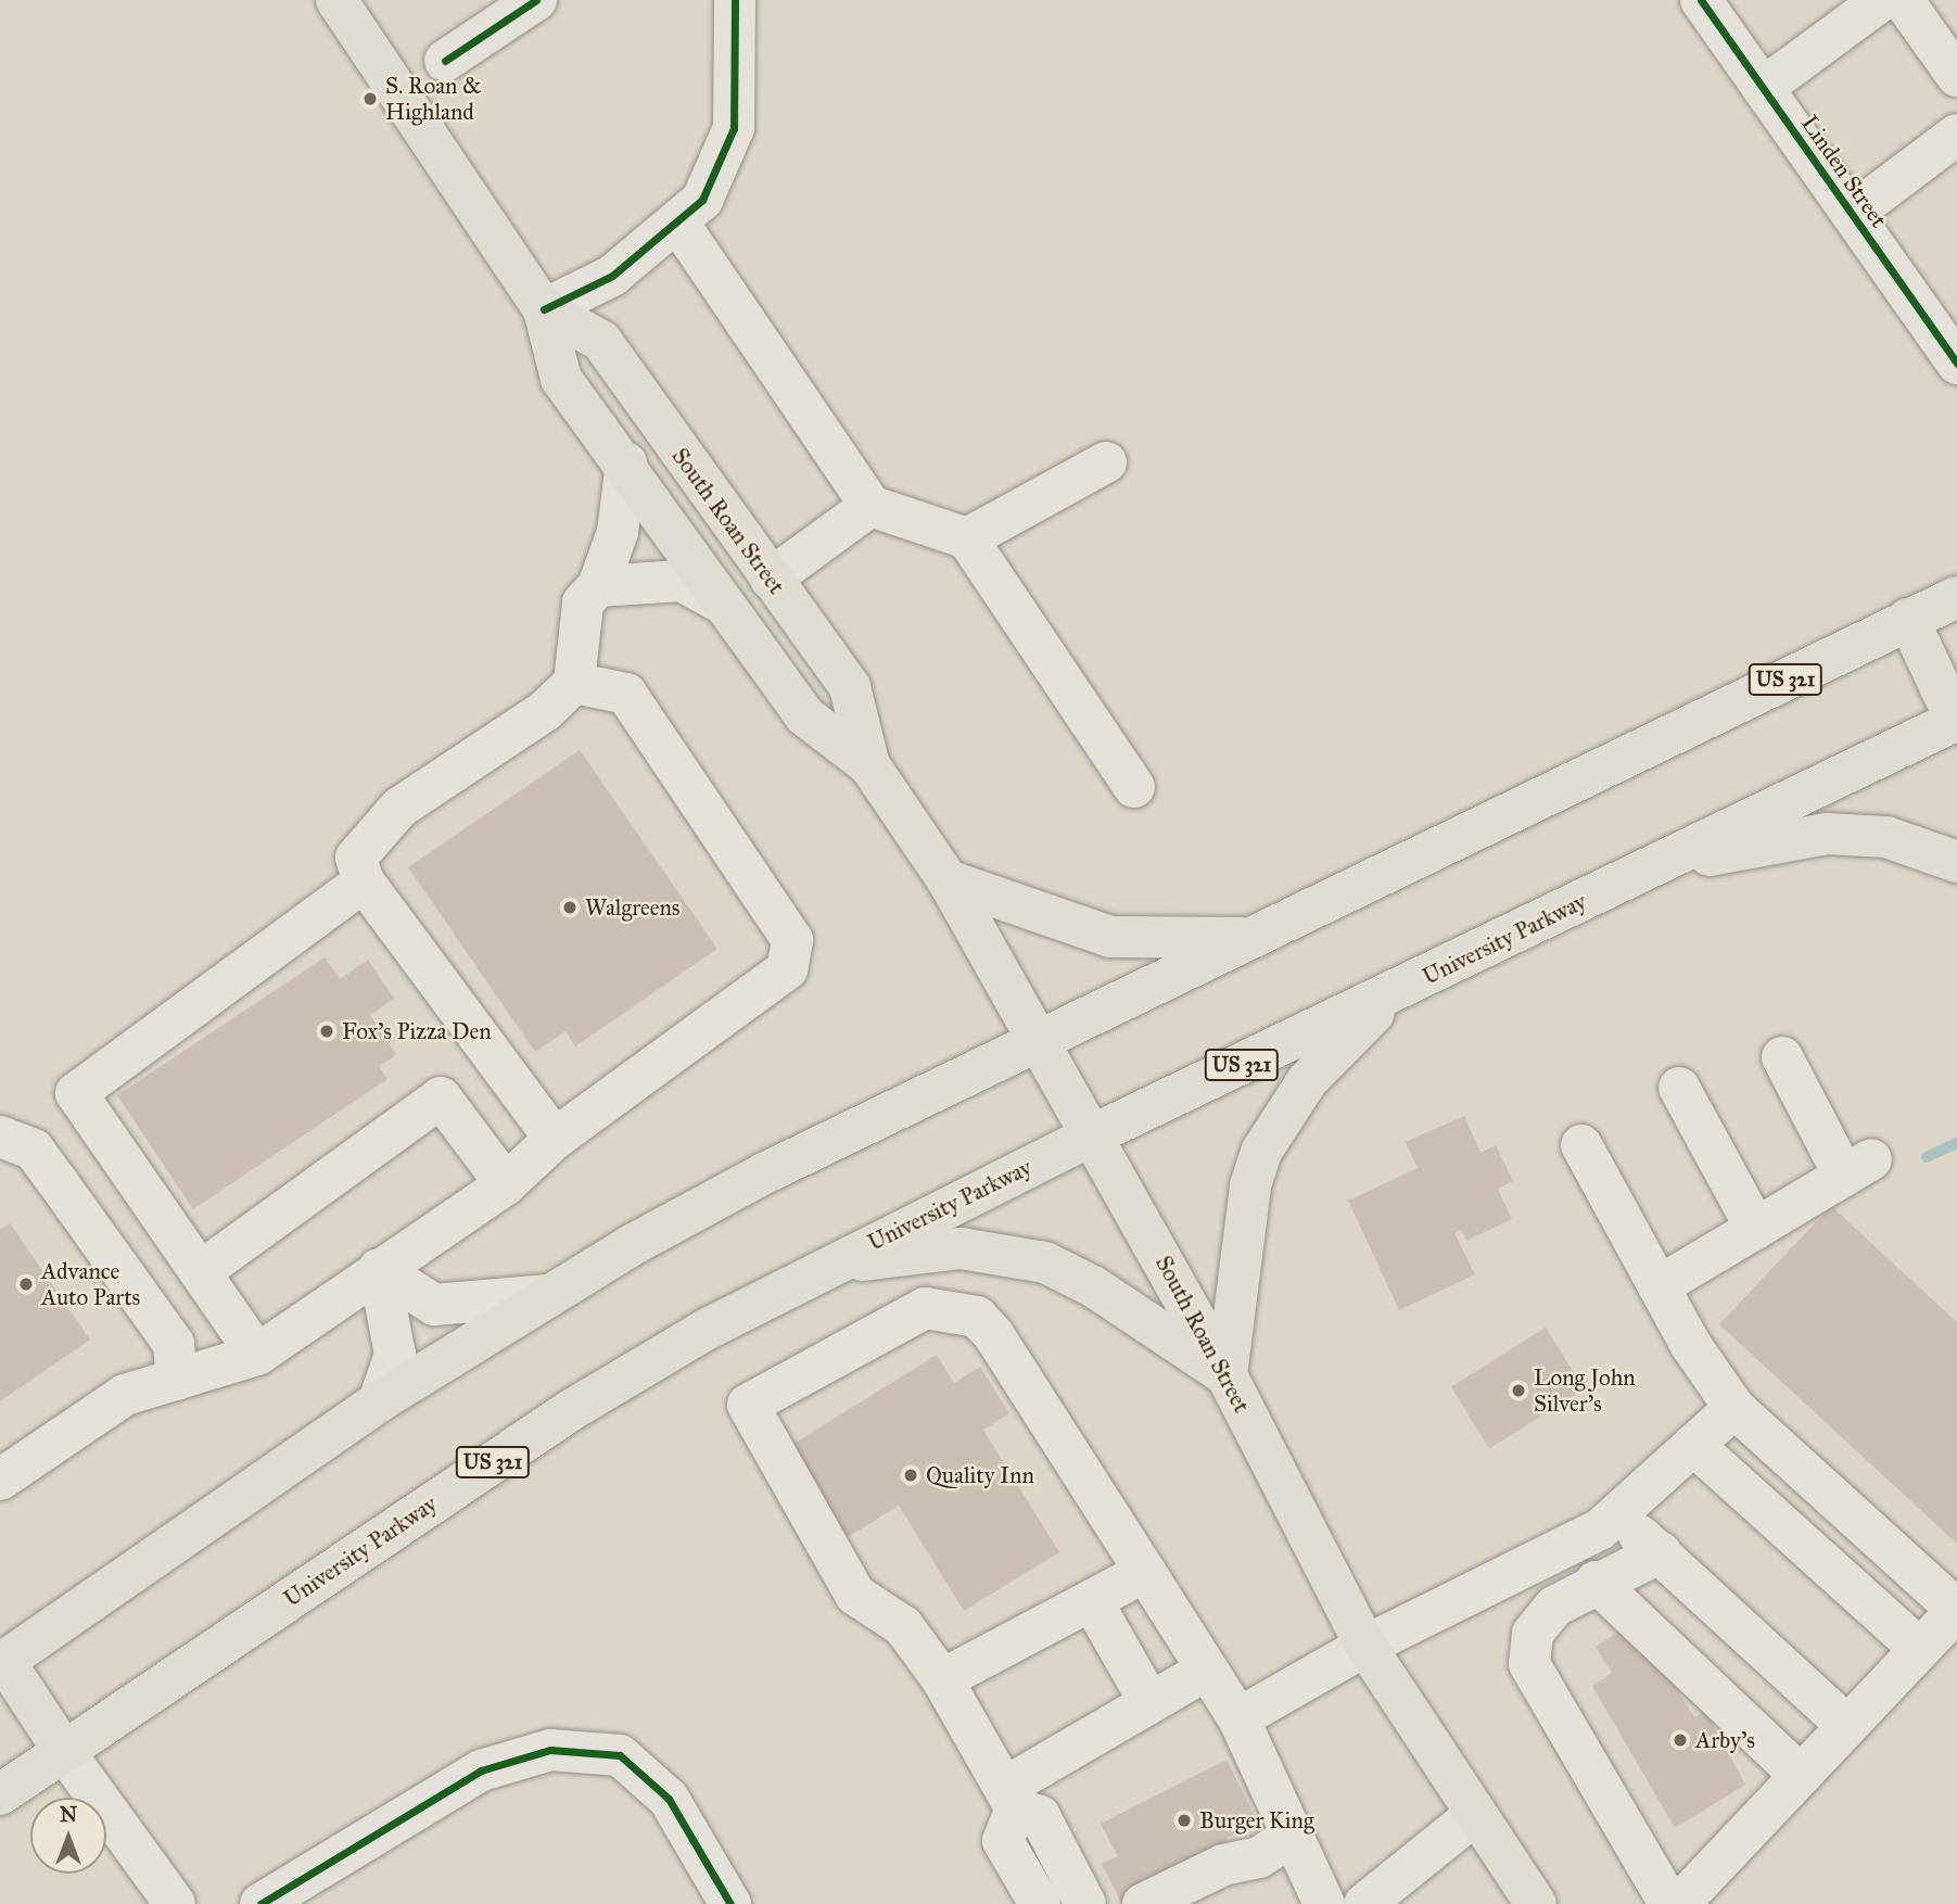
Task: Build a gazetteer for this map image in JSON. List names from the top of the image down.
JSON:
{
  "streets": {
    "main road": ["South Roan Street", "US 321", "University Parkway"],
    "street": ["Linden Street"]
  },
  "crossings": [
    ["South Roan Street", "US 321"],
    ["South Roan Street", "University Parkway"]
  ],
  "places": [
    "S. Roan & Highland",
    "Walgreens",
    "Fox's Pizza Den",
    "Advance Auto Parts",
    "Long John Silver's",
    "Quality Inn",
    "Arby's",
    "Burger King"
  ],
  "north": "top"
}
